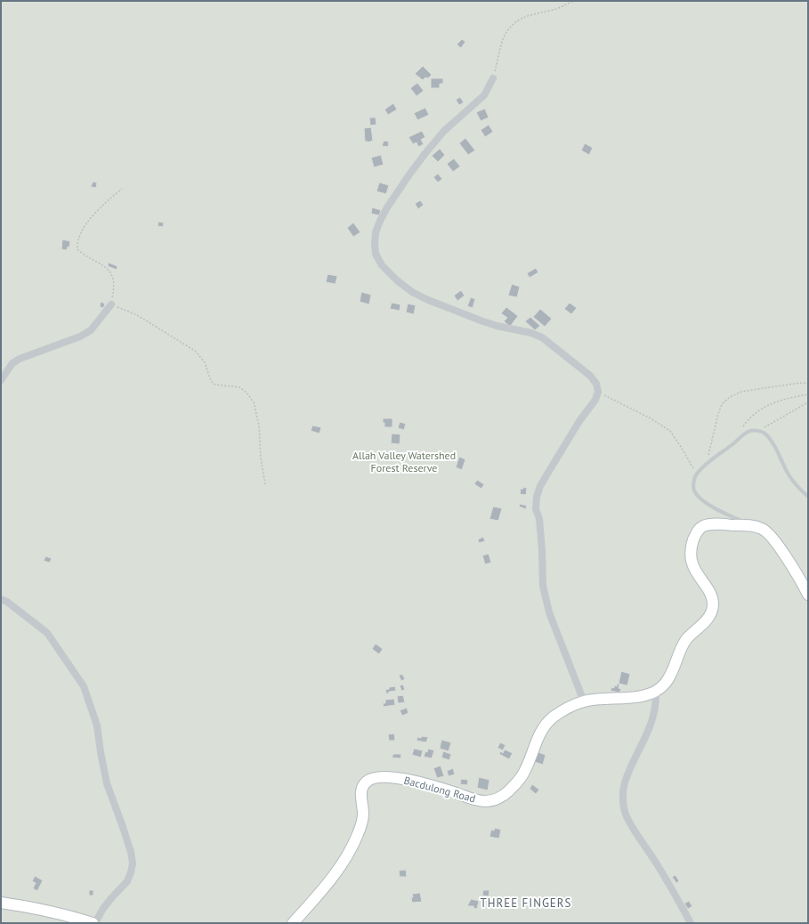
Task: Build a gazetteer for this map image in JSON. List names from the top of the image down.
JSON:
{
  "streets": {
    "street": ["Bacdulong Road"]
  },
  "districts": ["THREE FINGERS"],
  "parks": ["Allah Valley Watershed Forest Reserve"]
}
